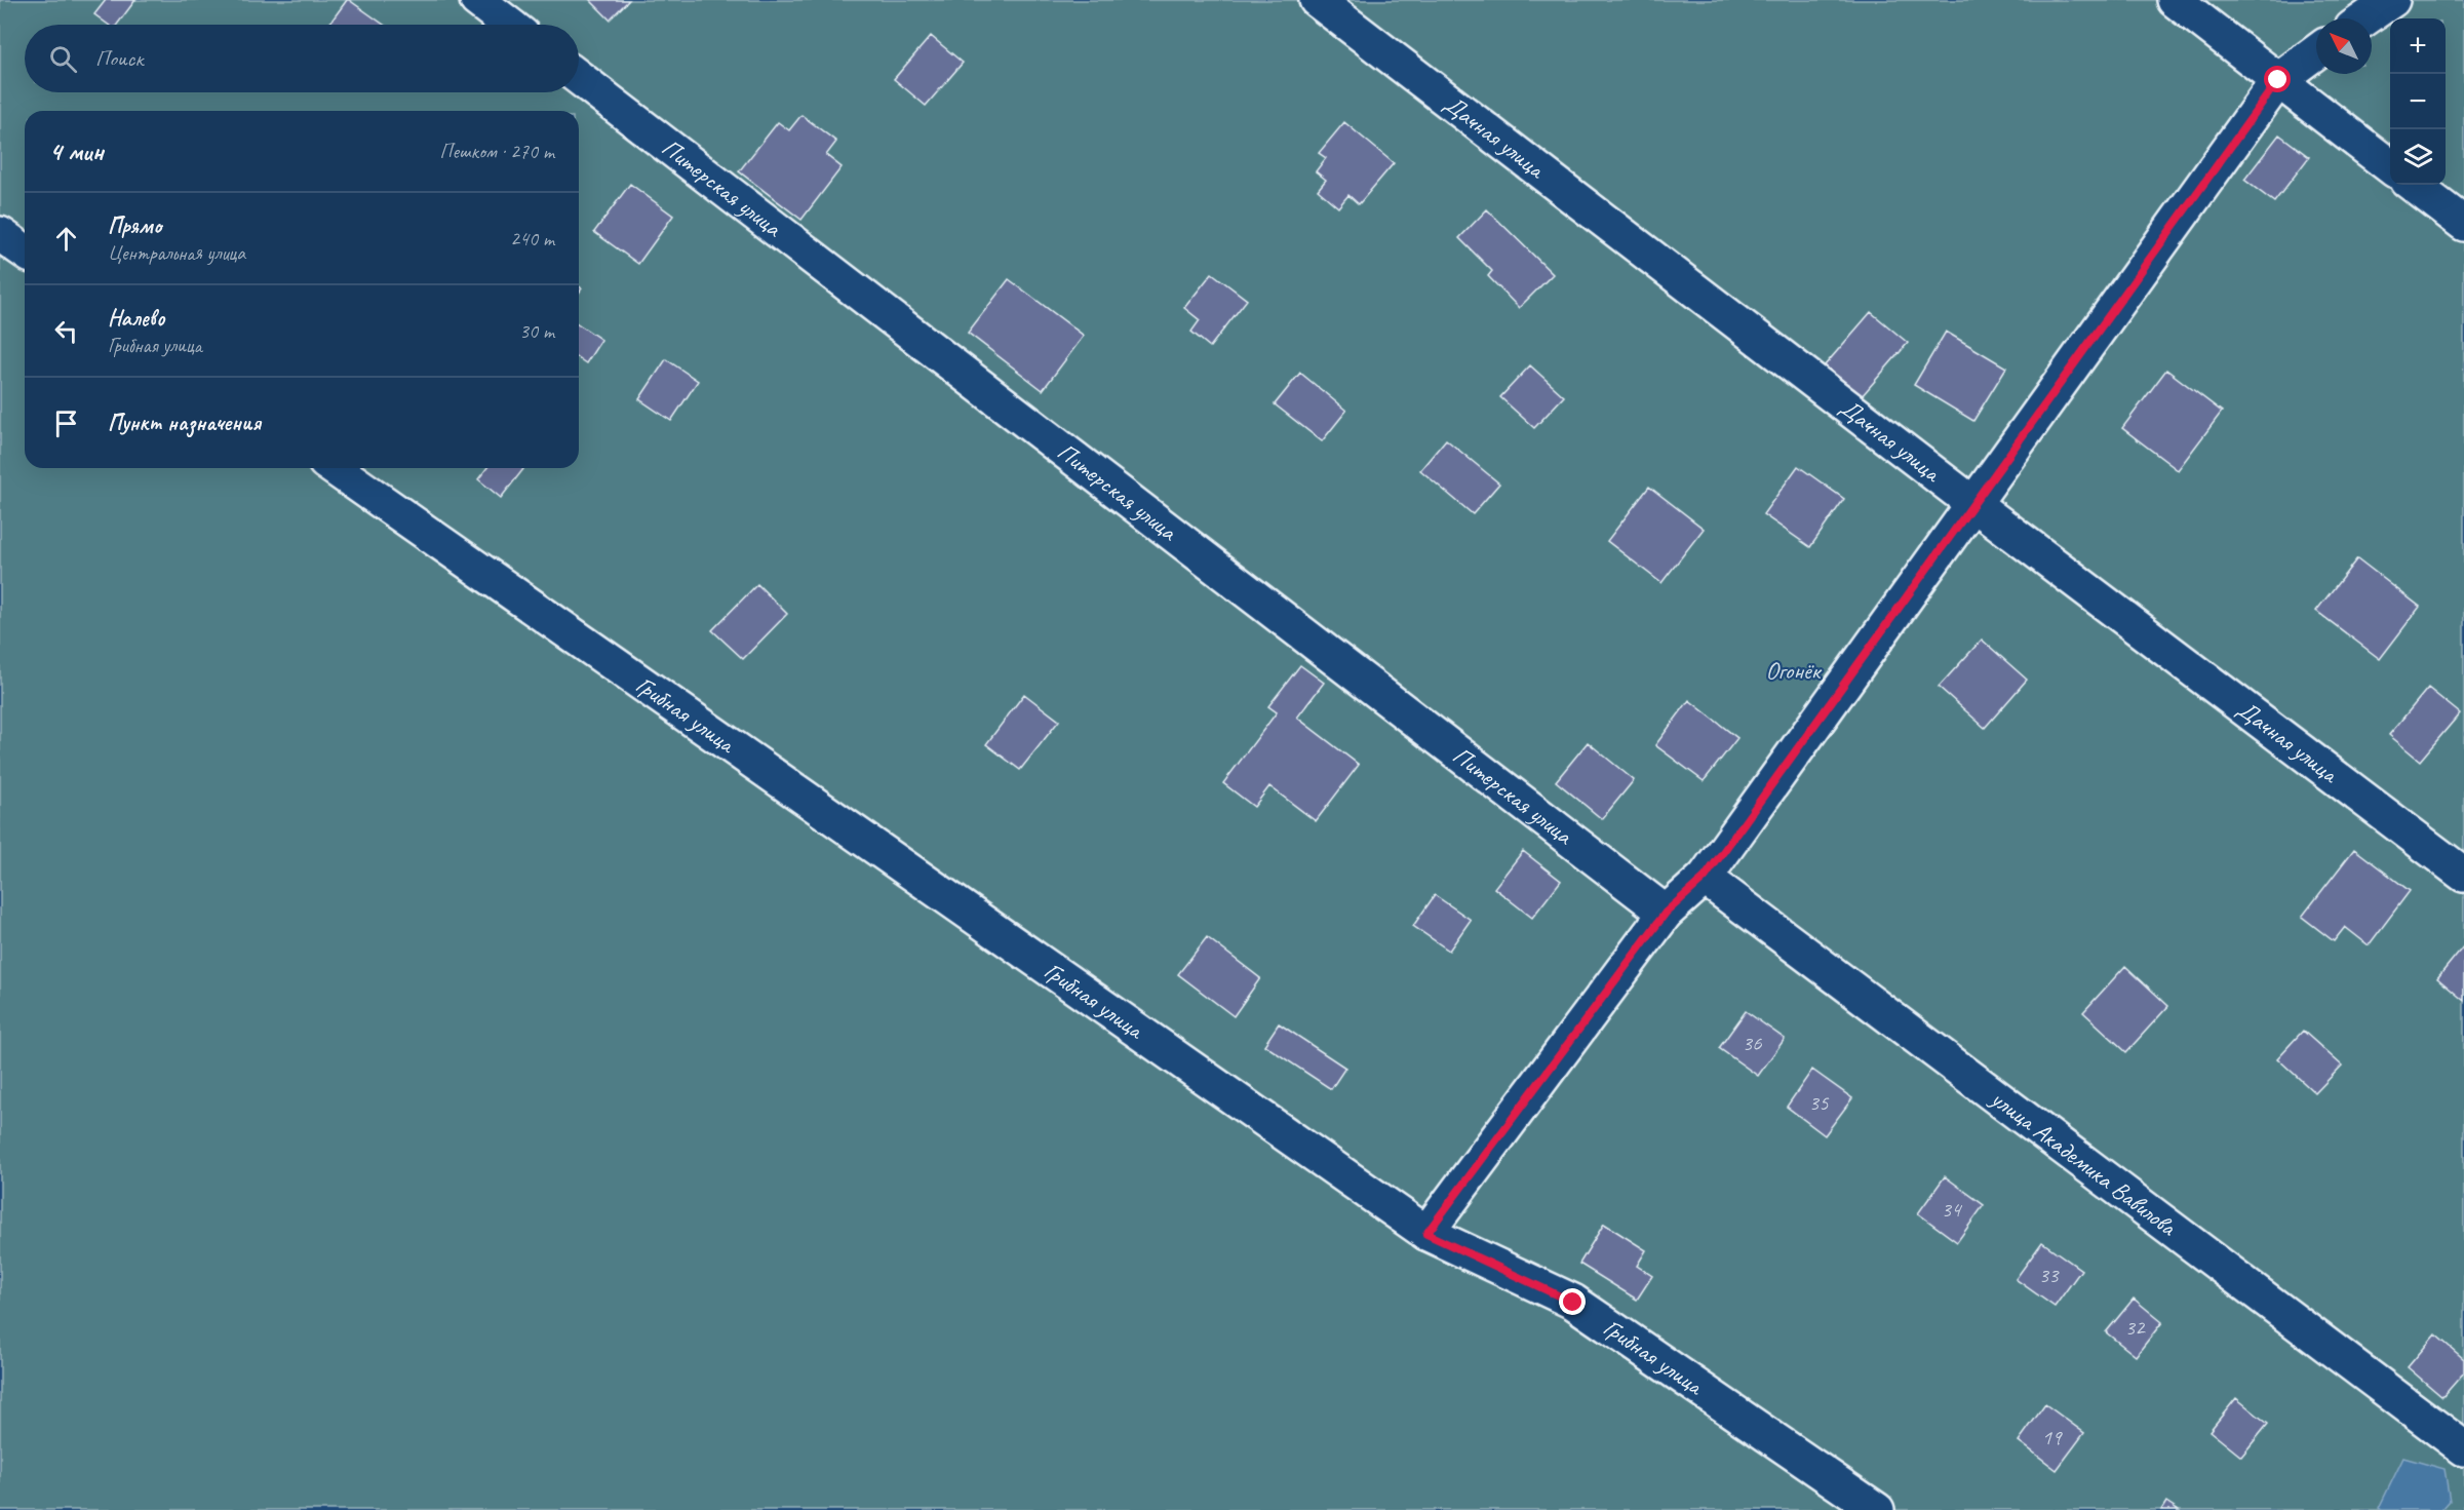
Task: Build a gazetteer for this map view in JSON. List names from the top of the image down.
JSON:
{
  "streets": {
    "street": [
      "Дачная улица",
      "Питерская улица",
      "Грибная улица",
      "улица Академика Вавилова"
    ]
  },
  "parks": ["Огонёк"],
  "house_numbers": [
    "36",
    "35",
    "34",
    "33",
    "32",
    "19"
  ],
  "north": "top left",
  "page": {
    "map_buttons": ["+", "−"],
    "search": "Поиск",
    "heading": ["4 мин", "Пешком · 270 m"],
    "list": [
      ["Прямо", "Центральная улица", "240 m"],
      ["Налево", "Грибная улица", "30 m"],
      "Пункт назначения"
    ]
  }
}
